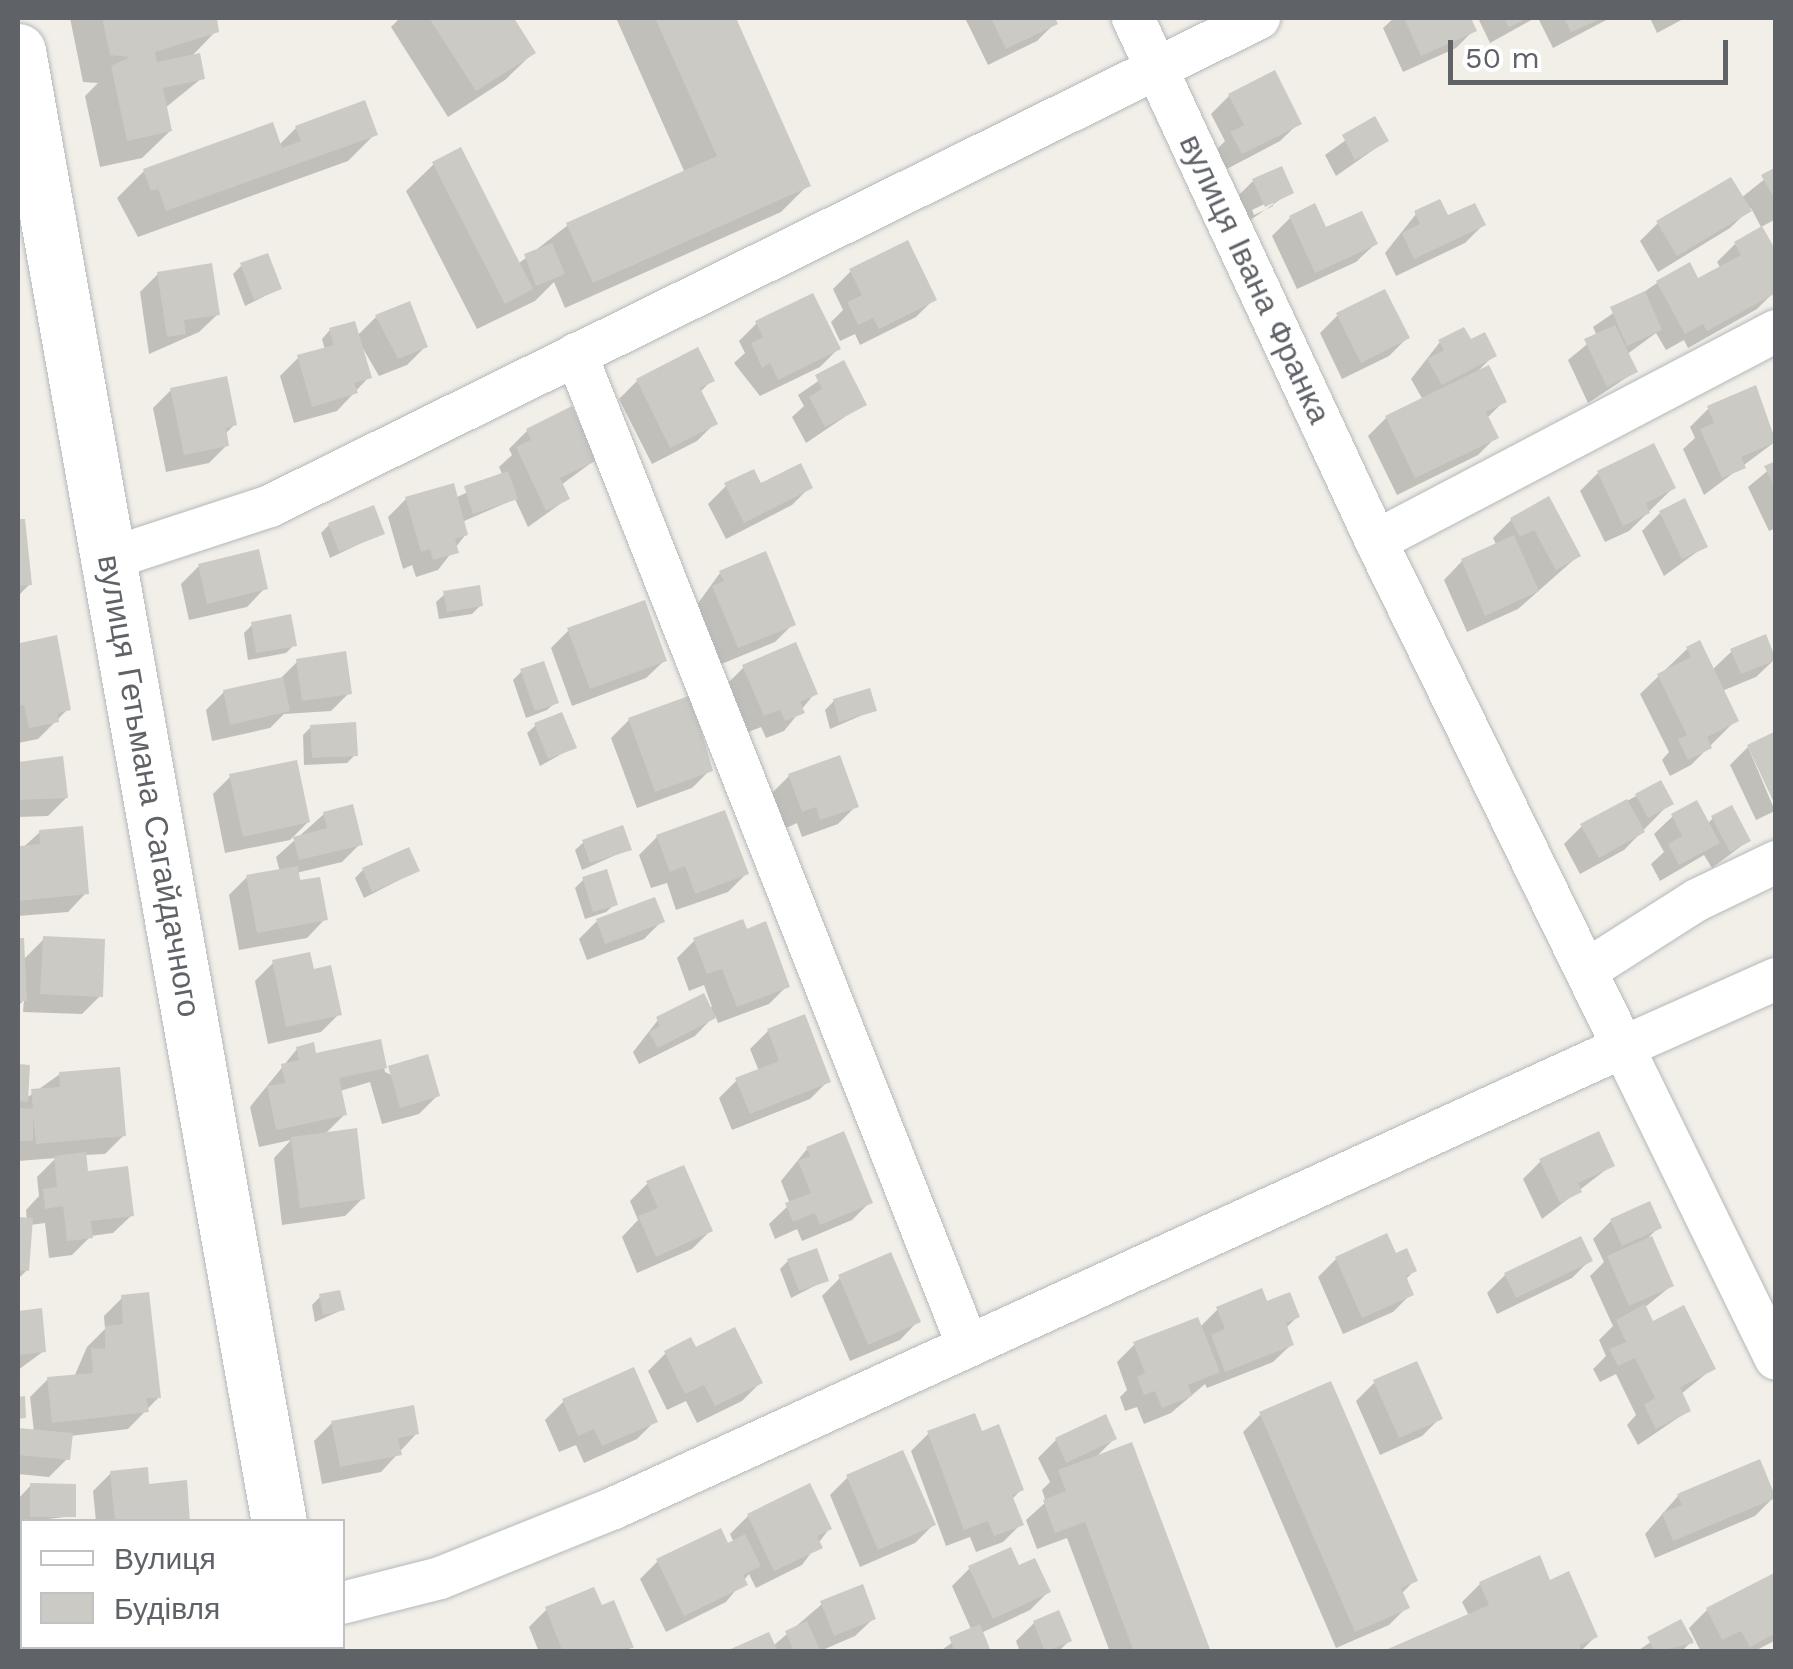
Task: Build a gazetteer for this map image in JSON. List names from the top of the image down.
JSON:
{
  "streets": {
    "main road": ["вулиця Гетьмана Сагайдачного"],
    "street": ["вулиця Івана Франка"]
  },
  "legend": ["Вулиця", "Будівля"],
  "scale_bar": "50 m"
}
